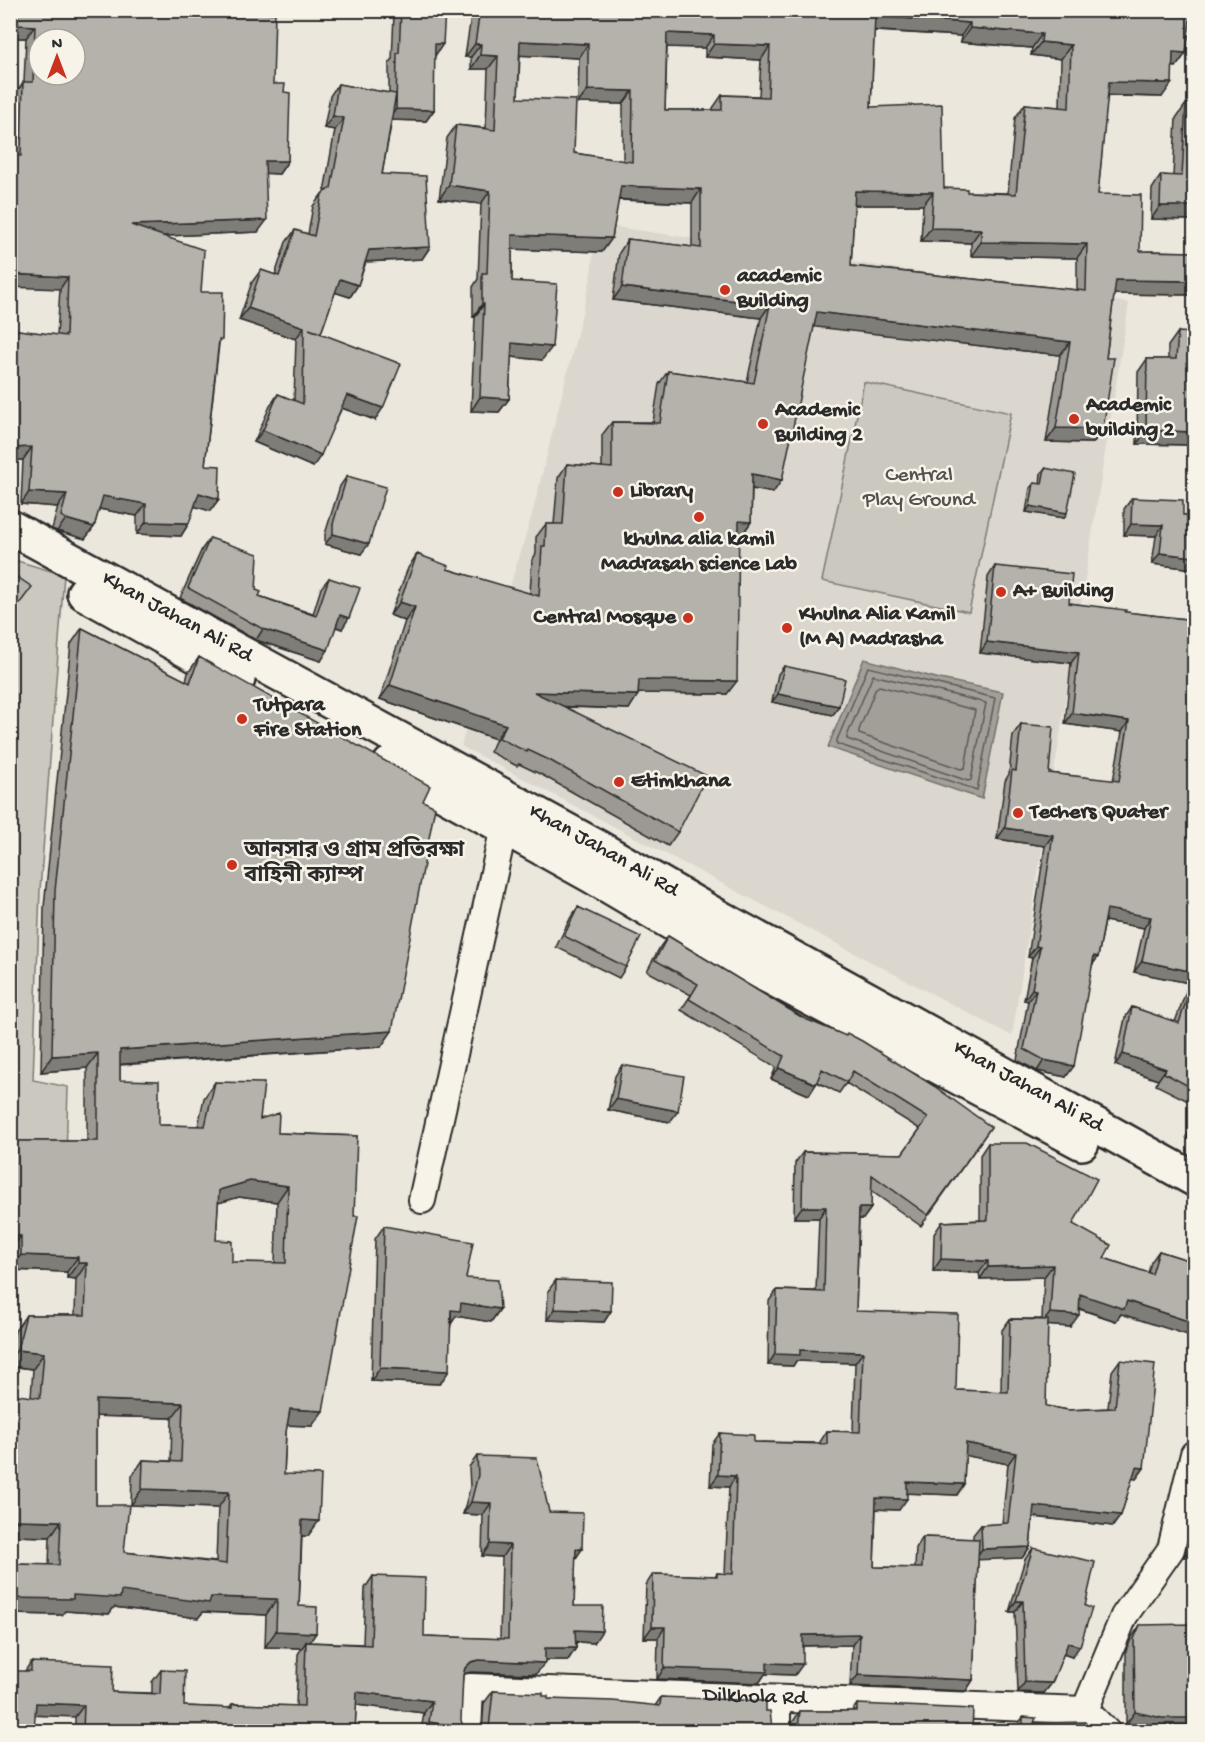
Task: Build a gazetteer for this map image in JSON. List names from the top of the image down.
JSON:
{
  "streets": {
    "highway": ["Khan Jahan Ali Rd"],
    "street": ["Dilkhola Rd"]
  },
  "parks": ["Central Play Ground"],
  "places": [
    "academic Building",
    "Academic building 2",
    "Academic Building 2",
    "Library",
    "khulna alia kamil Madrasah science Lab",
    "A+ Building",
    "Central Mosque",
    "Khulna Alia Kamil (M A) Madrasha",
    "Tutpara Fire Station",
    "Etimkhana",
    "Techers Quater",
    "আনসার ও গ্রাম প্রতিরক্ষা বাহিনী ক্যাম্প"
  ],
  "north": "top"
}
